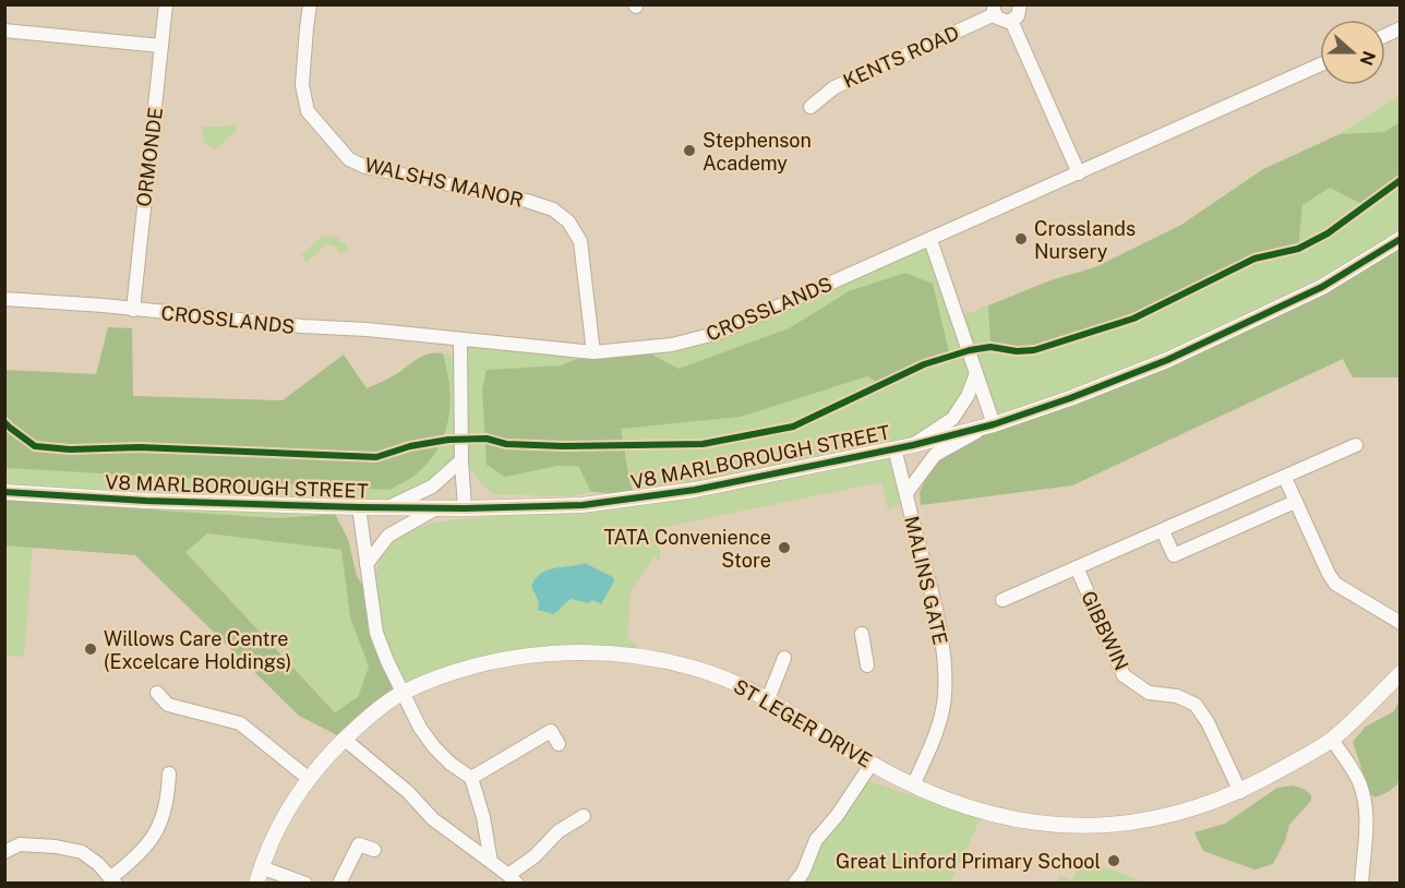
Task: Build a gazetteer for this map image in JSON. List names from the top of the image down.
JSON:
{
  "streets": {
    "street": [
      "KENTS ROAD",
      "ORMONDE",
      "WALSHS MANOR",
      "CROSSLANDS",
      "V8 MARLBOROUGH STREET",
      "MALINS GATE",
      "GIBBWIN",
      "ST LEGER DRIVE"
    ]
  },
  "crossings": [
    ["ORMONDE", "CROSSLANDS"],
    ["WALSHS MANOR", "CROSSLANDS"],
    ["V8 MARLBOROUGH STREET", "MALINS GATE"],
    ["MALINS GATE", "ST LEGER DRIVE"],
    ["GIBBWIN", "ST LEGER DRIVE"]
  ],
  "places": [
    "Stephenson Academy",
    "Crosslands Nursery",
    "TATA Convenience Store",
    "Willows Care Centre (Excelcare Holdings)",
    "Great Linford Primary School"
  ],
  "north": "right"
}
